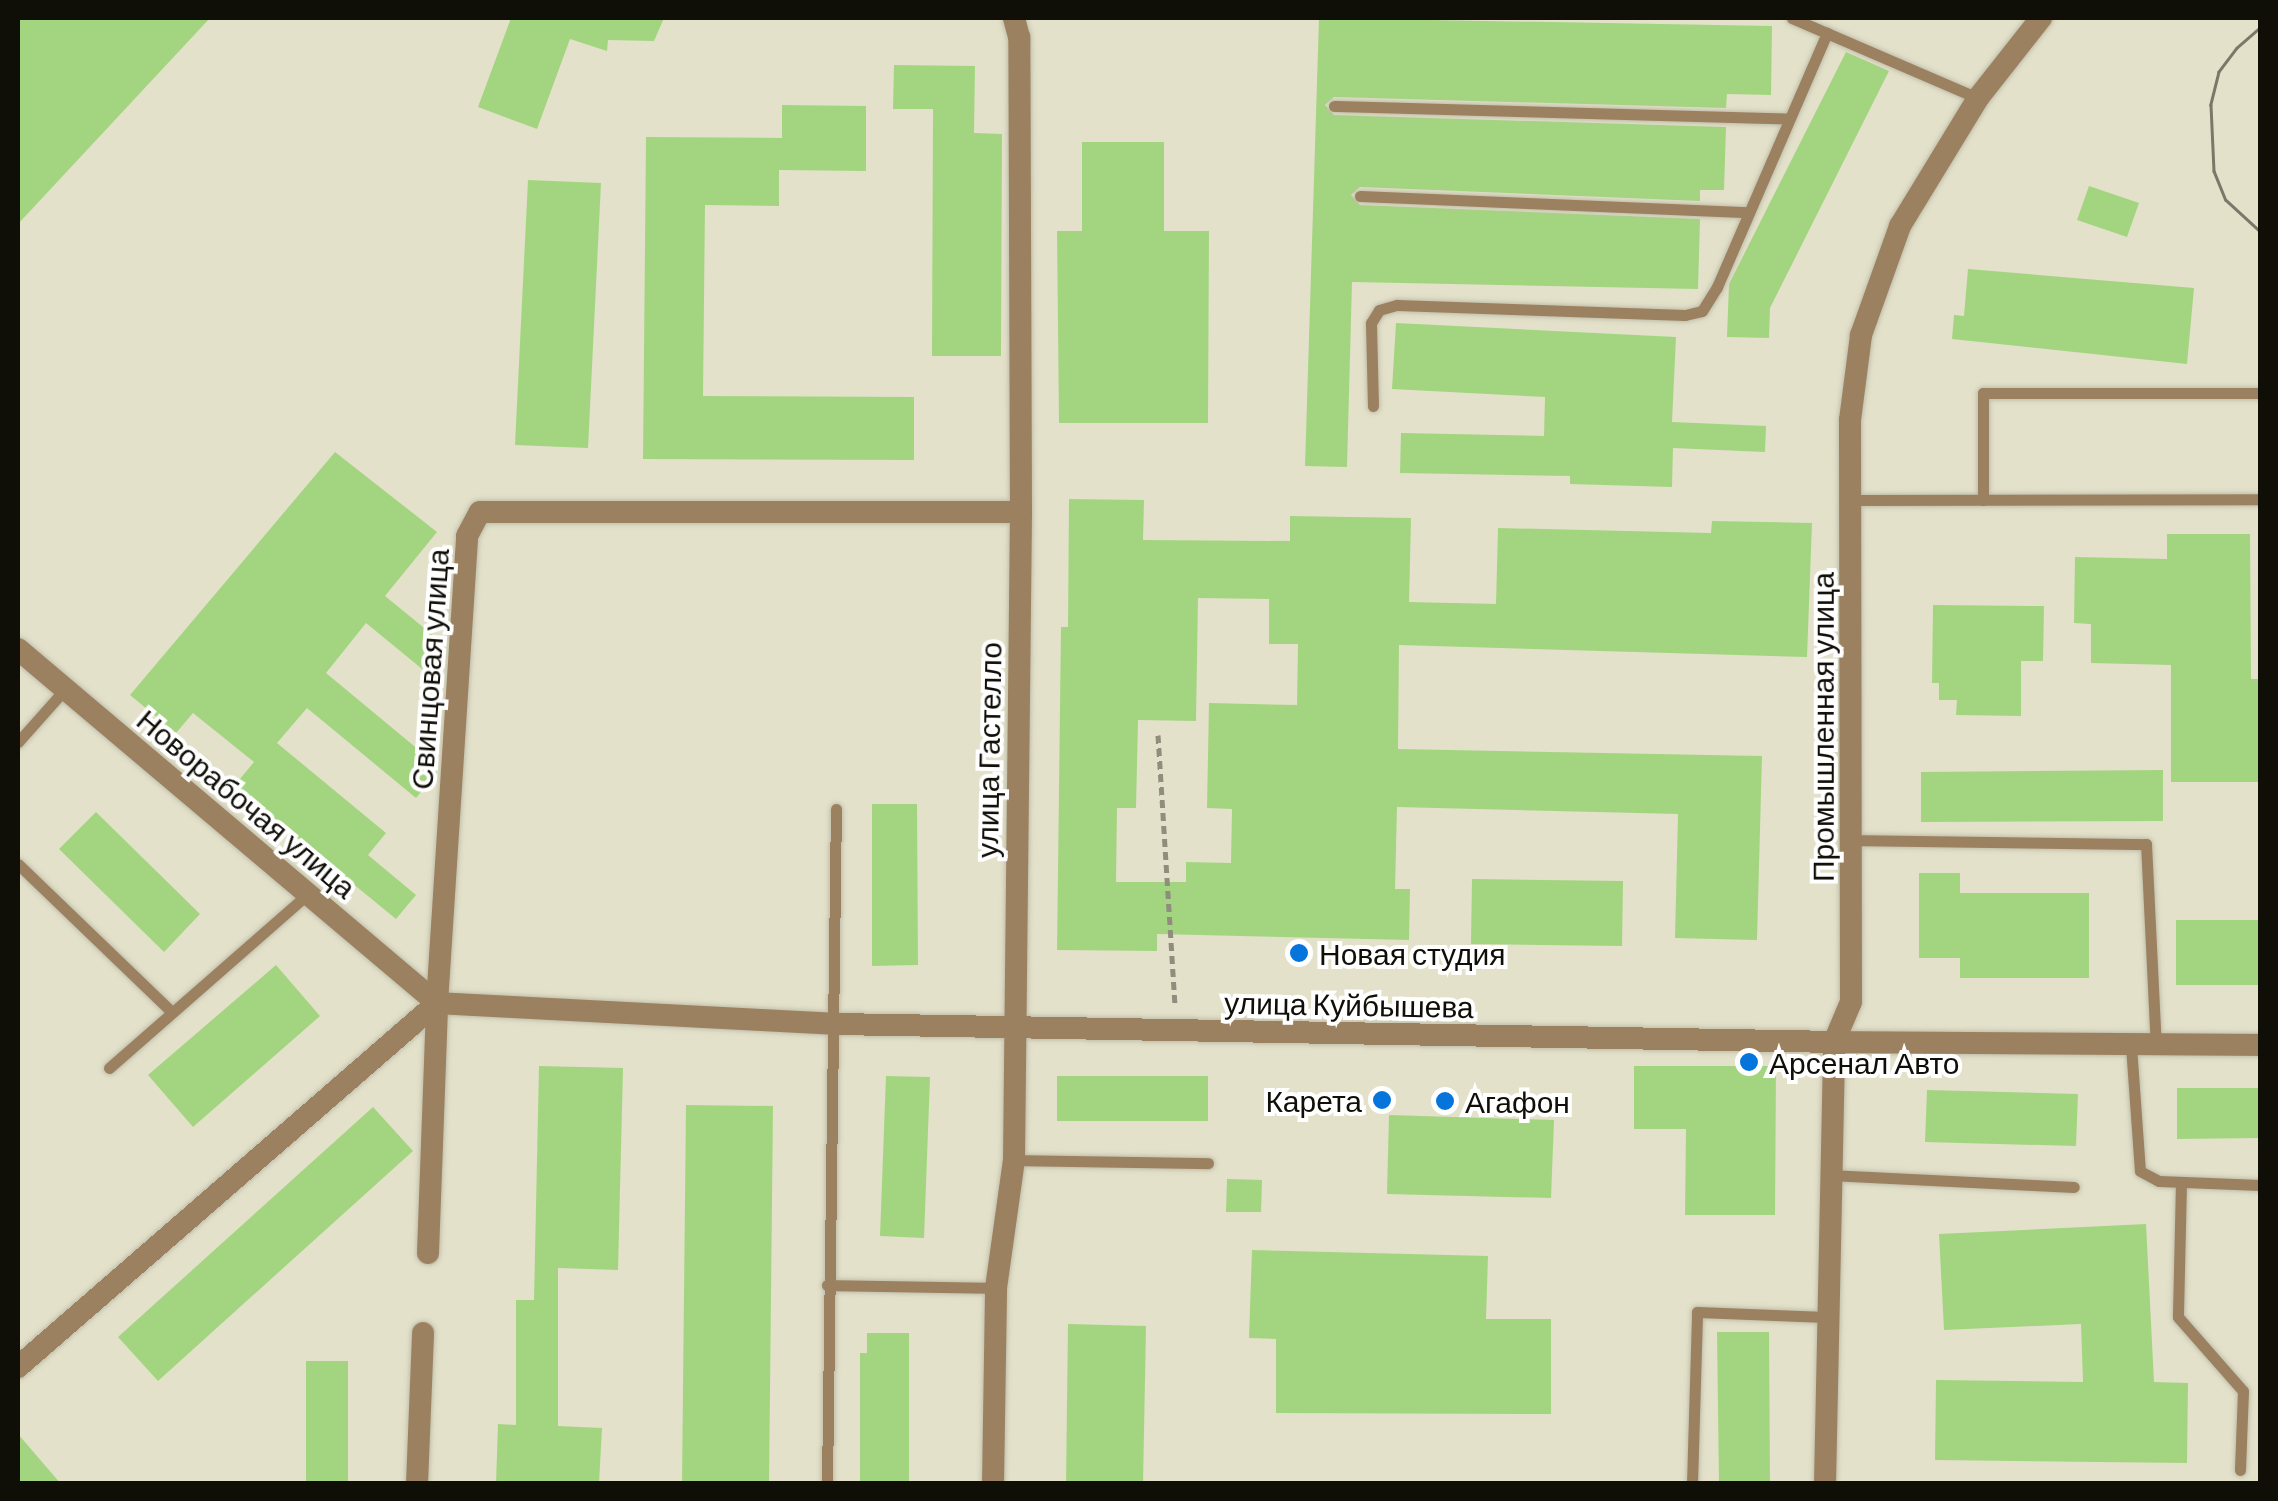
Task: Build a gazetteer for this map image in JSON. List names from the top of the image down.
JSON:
{
  "streets": {
    "street": [
      "Свинцовая улица",
      "Промышленная улица",
      "улица Гастелло",
      "Новорабочая улица",
      "улица Куйбышева"
    ]
  },
  "crossings": [
    ["Свинцовая улица", "улица Гастелло"],
    ["Свинцовая улица", "Новорабочая улица"],
    ["Свинцовая улица", "улица Куйбышева"],
    ["Промышленная улица", "улица Куйбышева"],
    ["улица Гастелло", "улица Куйбышева"],
    ["Новорабочая улица", "улица Куйбышева"]
  ],
  "places": [
    "Новая студия",
    "Арсенал Авто",
    "Карета",
    "Агафон"
  ]
}
